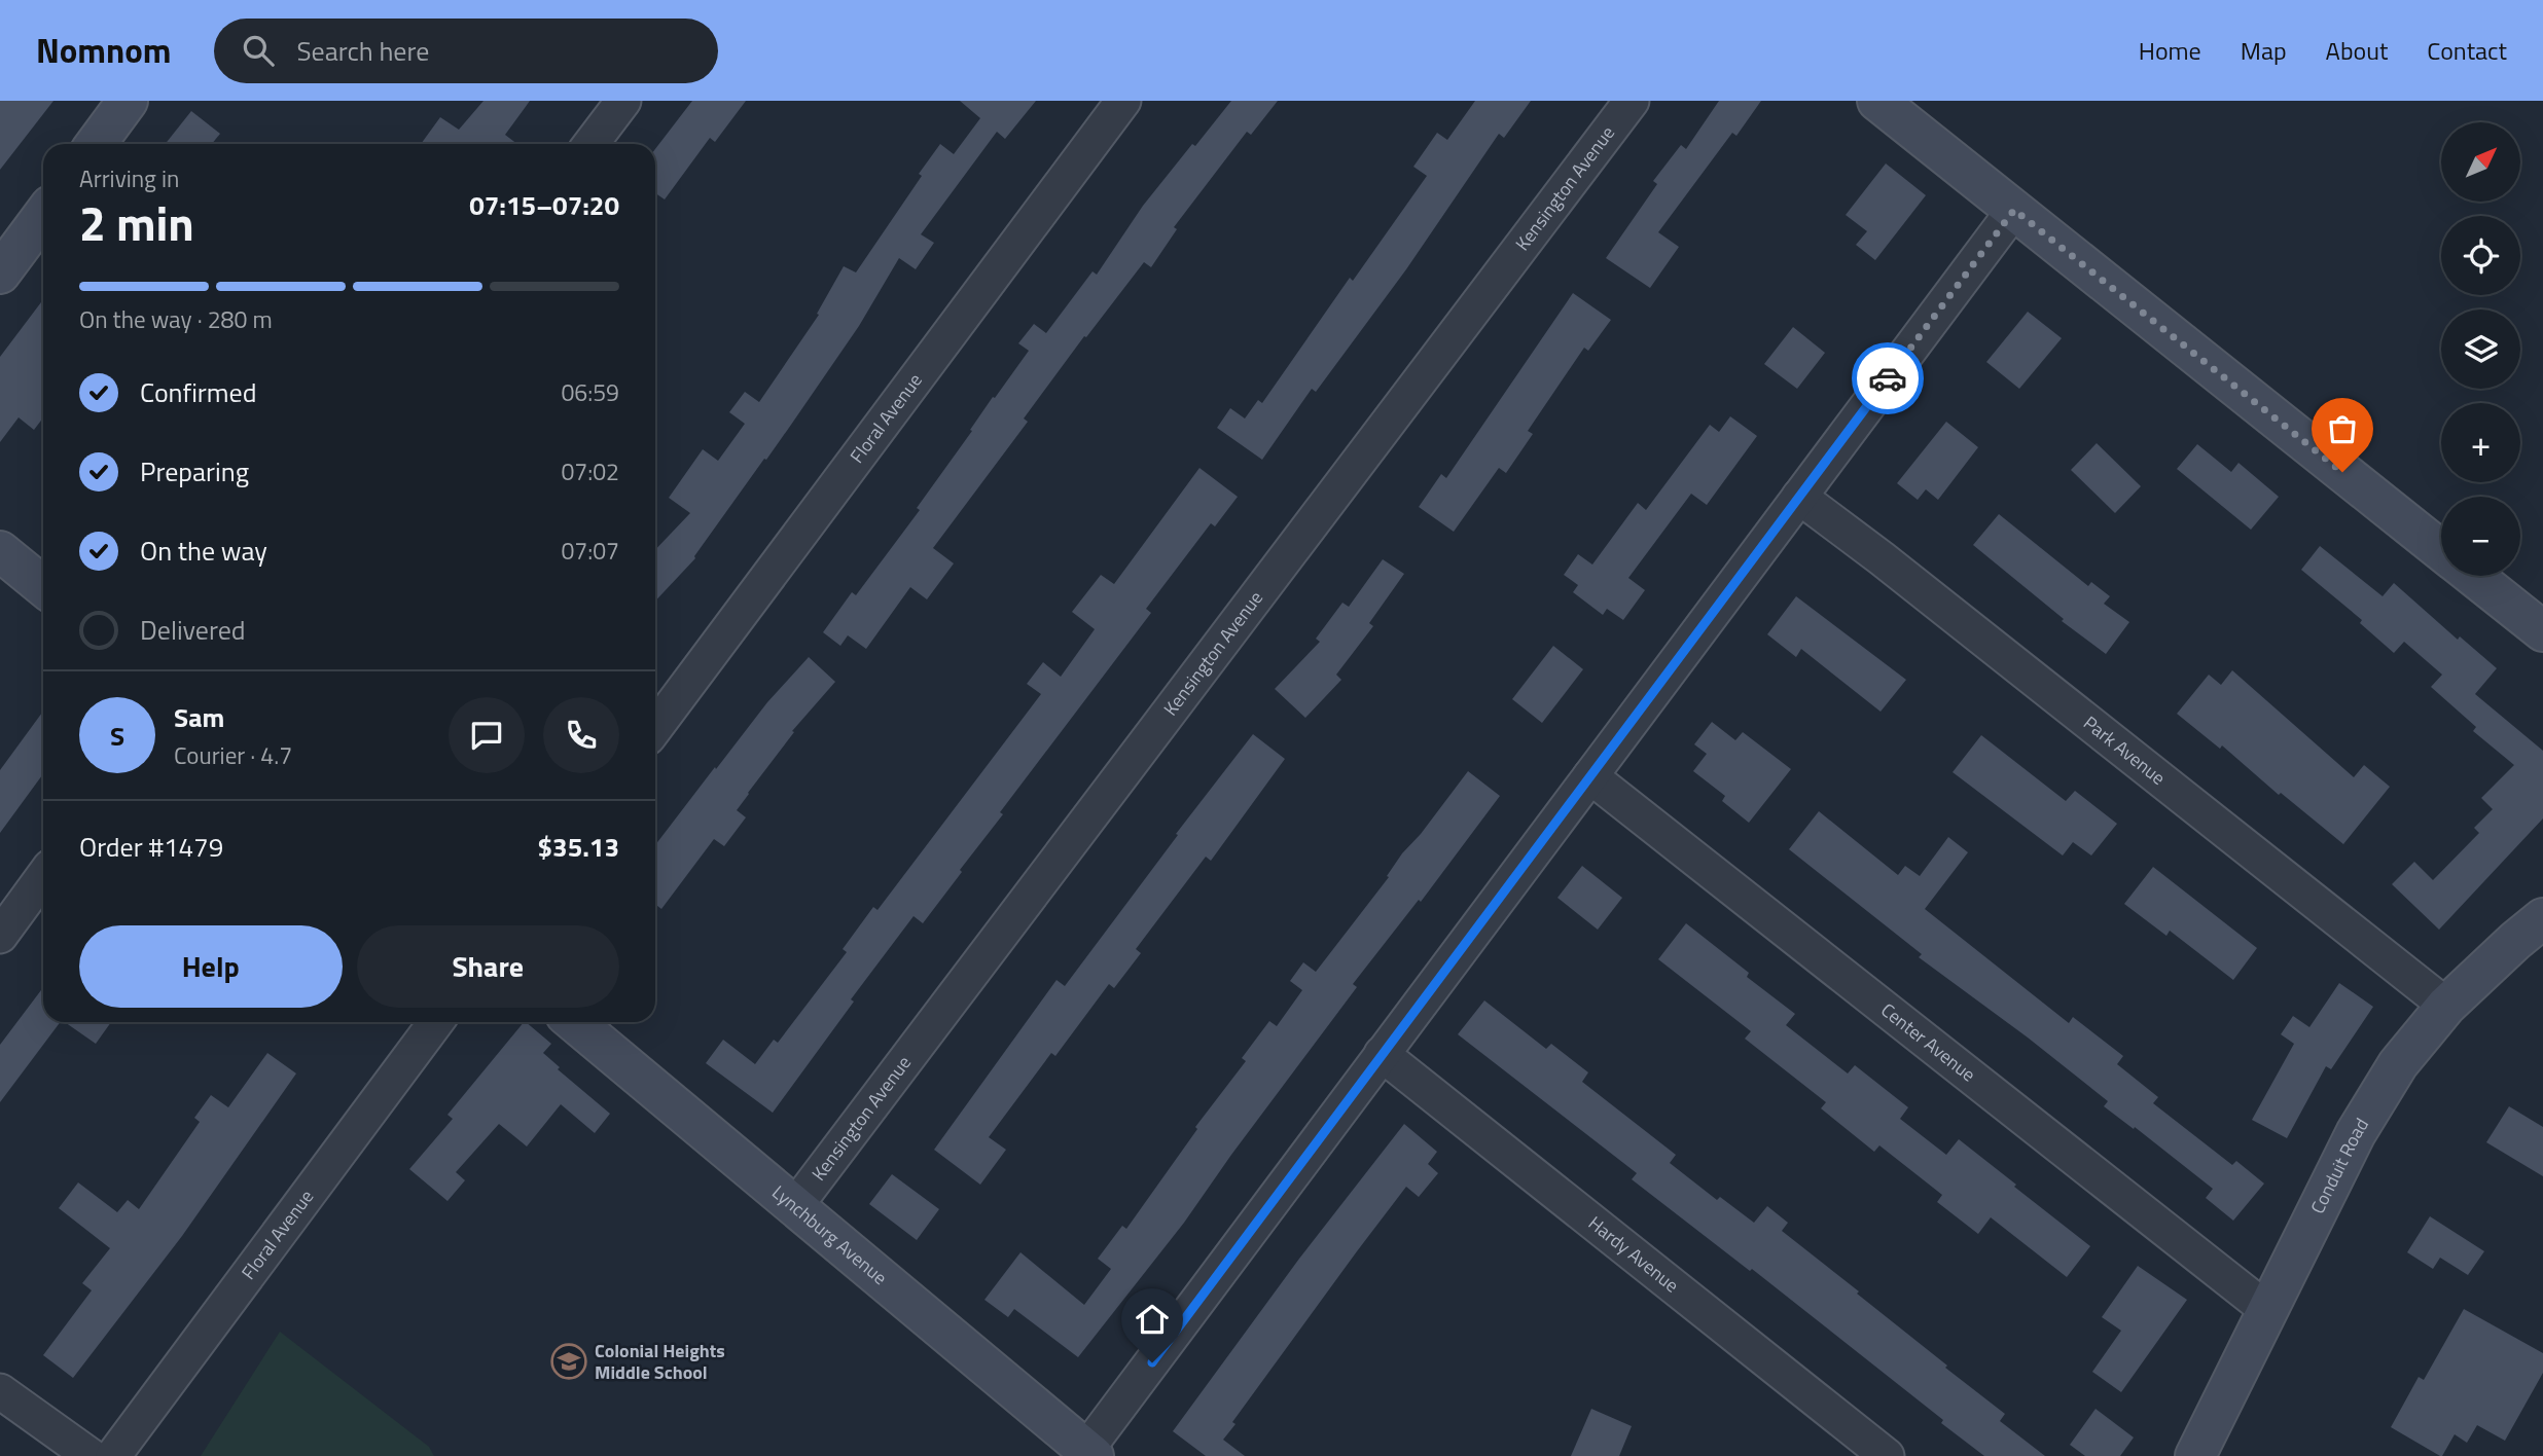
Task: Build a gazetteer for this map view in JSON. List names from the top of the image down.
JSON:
{
  "streets": {
    "street": [
      "Kensington Avenue",
      "Floral Avenue",
      "Park Avenue",
      "Center Avenue",
      "Conduit Road",
      "Lynchburg Avenue",
      "Hardy Avenue"
    ]
  },
  "crossings": [
    ["Kensington Avenue", "Lynchburg Avenue"],
    ["Park Avenue", "Conduit Road"],
    ["Center Avenue", "Conduit Road"]
  ],
  "places": {
    "school or university": ["Colonial Heights Middle School"]
  },
  "north": "top right",
  "page": {
    "header": "Nomnom",
    "search": "Search here",
    "nav": [
      "Home",
      "Map",
      "About",
      "Contact"
    ],
    "map_buttons": ["+", "−"],
    "heading": ["2 min", "Arriving in", "07:15–07:20"],
    "panel": [
      "Sam",
      "Courier · 4.7",
      "Order #1479",
      "$35.13"
    ],
    "bar": "On the way · 280 m",
    "list": [
      ["Confirmed", "06:59"],
      ["Preparing", "07:02"],
      ["On the way", "07:07"],
      "Delivered"
    ],
    "round": "S",
    "buttons": ["Help", "Share"]
  }
}
